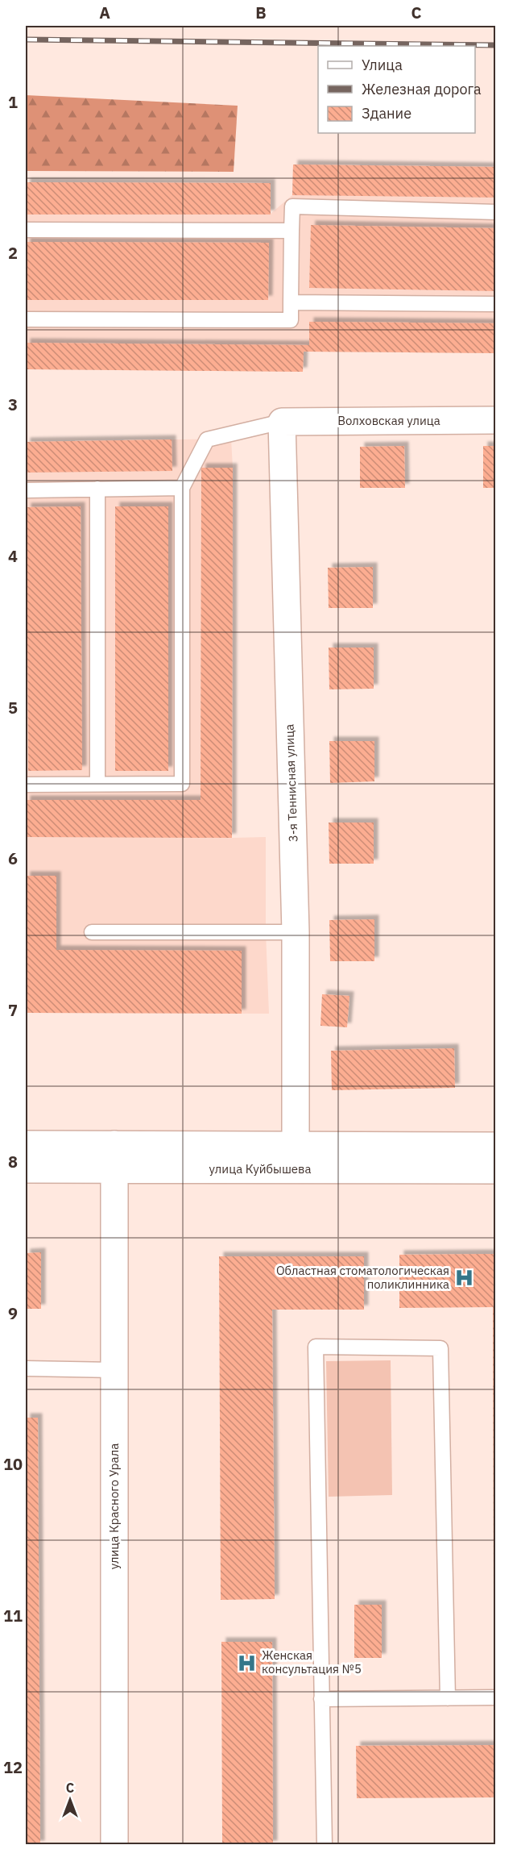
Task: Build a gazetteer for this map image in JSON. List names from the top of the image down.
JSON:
{
  "streets": {
    "street": [
      "Волховская улица",
      "3-я Теннисная улица",
      "улица Куйбышева",
      "улица Красного Урала"
    ]
  },
  "crossings": [
    ["Волховская улица", "3-я Теннисная улица"],
    ["3-я Теннисная улица", "улица Куйбышева"],
    ["улица Куйбышева", "улица Красного Урала"]
  ],
  "places": {
    "hospital": ["Областная стоматологическая поликлинника", "Женская консультация №5"]
  },
  "legend": ["Улица", "Железная дорога", "Здание"],
  "north": "top",
  "grid": {
    "columns": ["A", "B", "C"],
    "rows": [
      "1",
      "2",
      "3",
      "4",
      "5",
      "6",
      "7",
      "8",
      "9",
      "10",
      "11",
      "12"
    ]
  }
}
